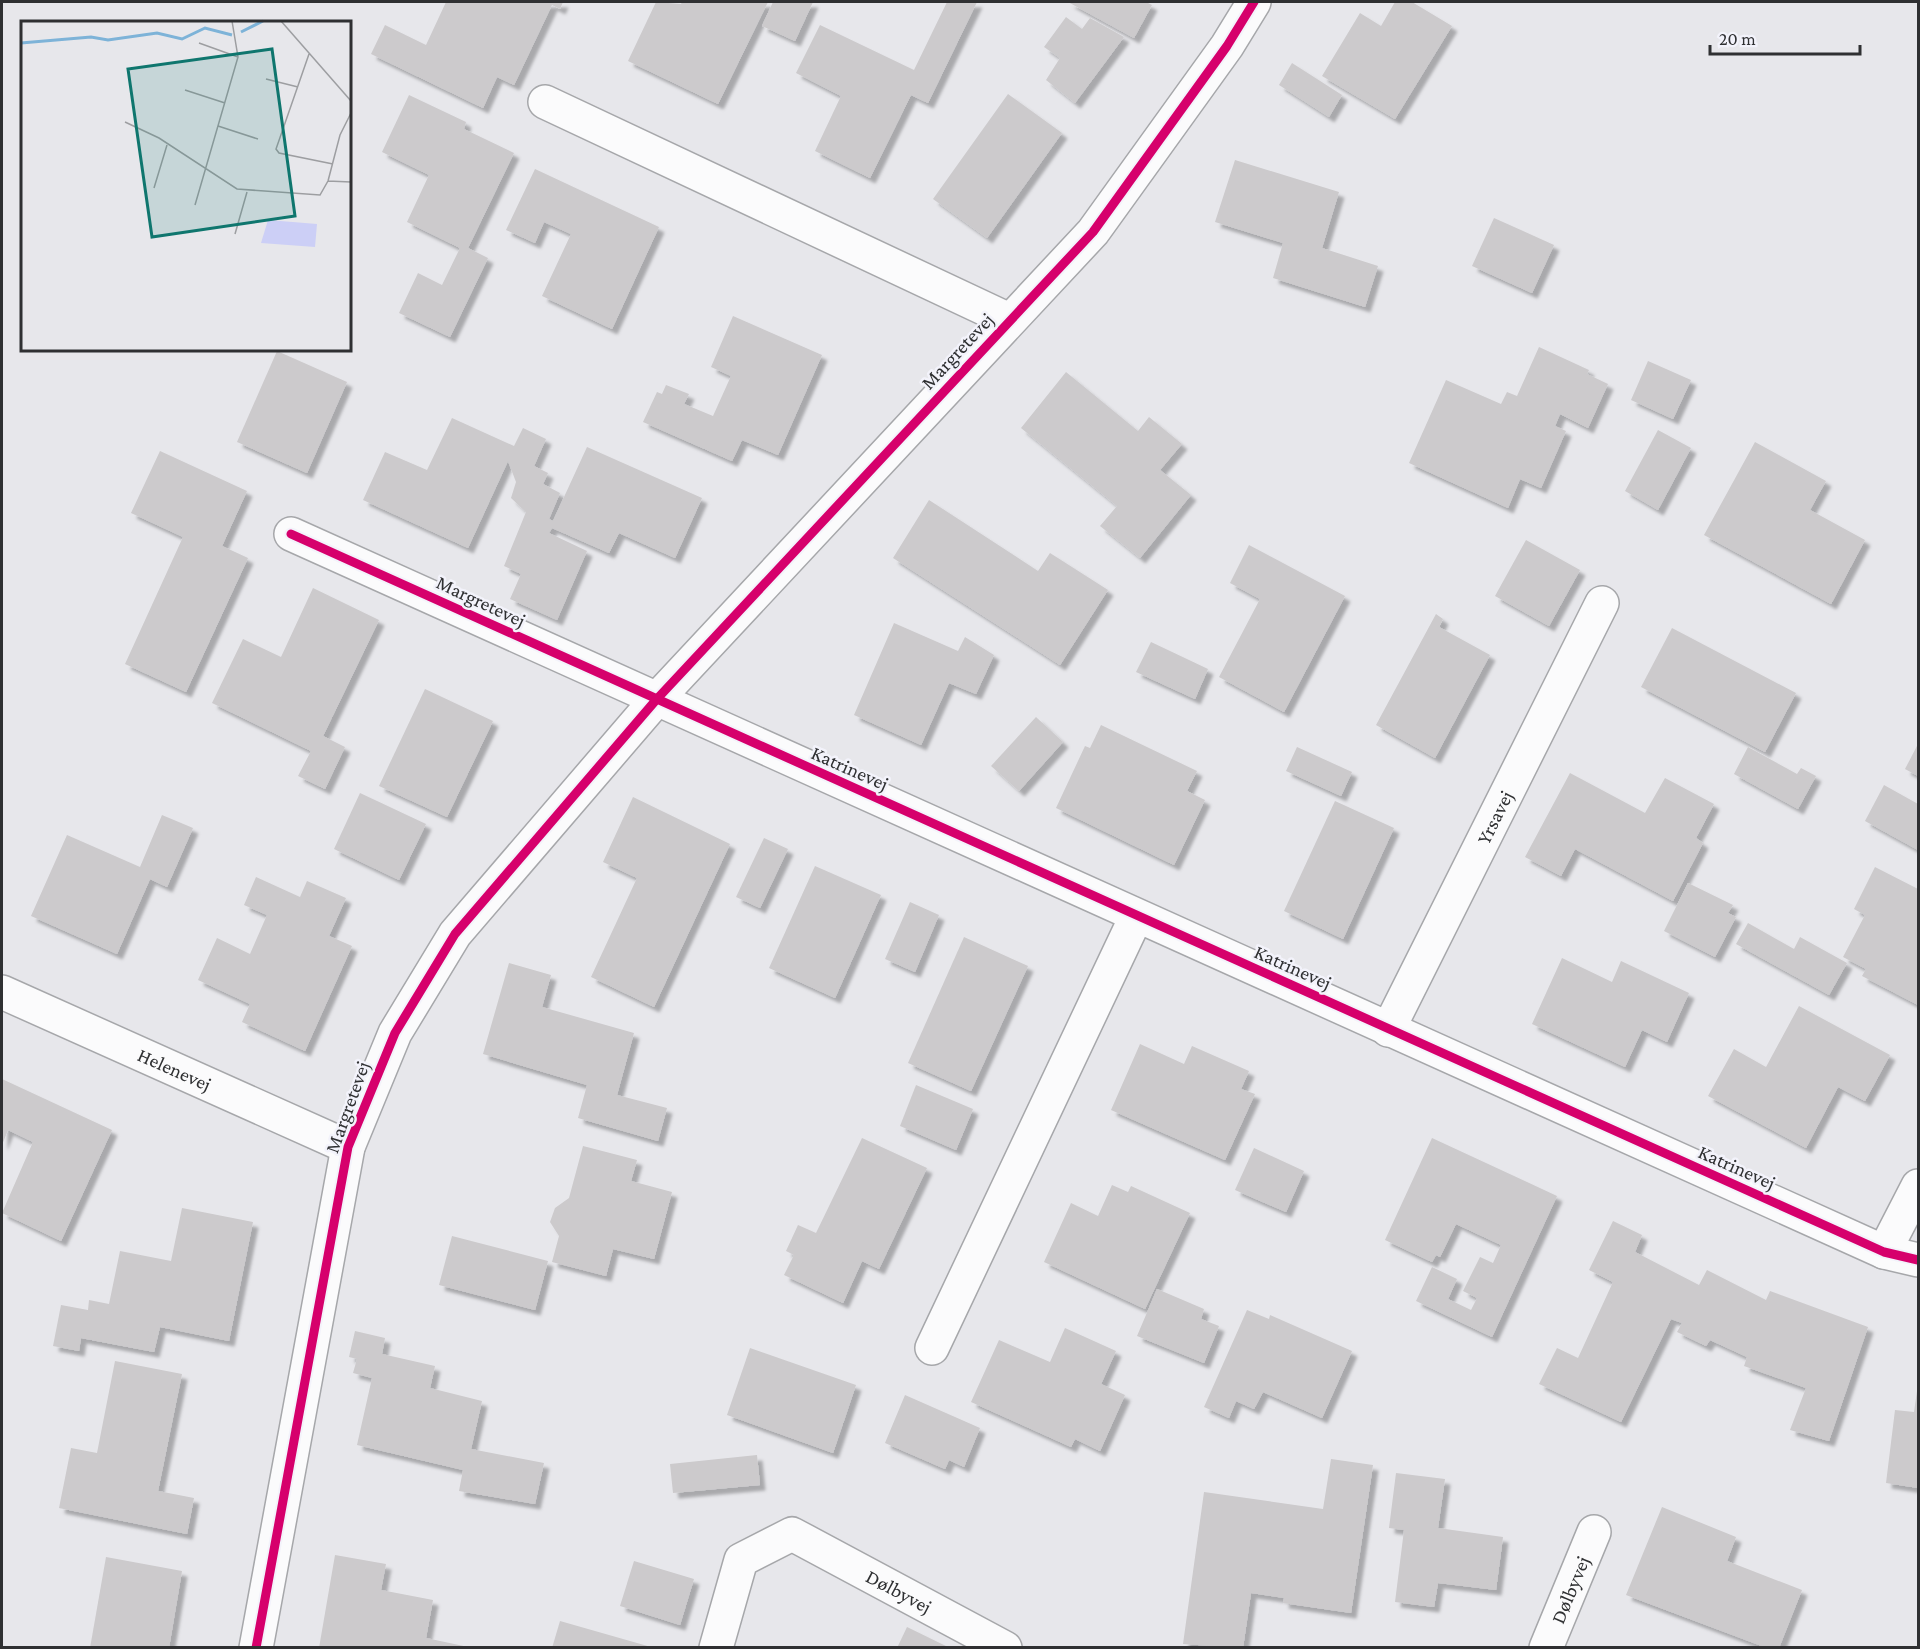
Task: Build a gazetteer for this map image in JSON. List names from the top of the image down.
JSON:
{
  "streets": {
    "street": [
      "Margretevej",
      "Katrinevej",
      "Yrsavej",
      "Helenevej",
      "Dølbyvej"
    ]
  },
  "crossings": [
    ["Margretevej", "Katrinevej"],
    ["Margretevej", "Helenevej"],
    ["Katrinevej", "Yrsavej"]
  ],
  "scale_bar": "20 m"
}
